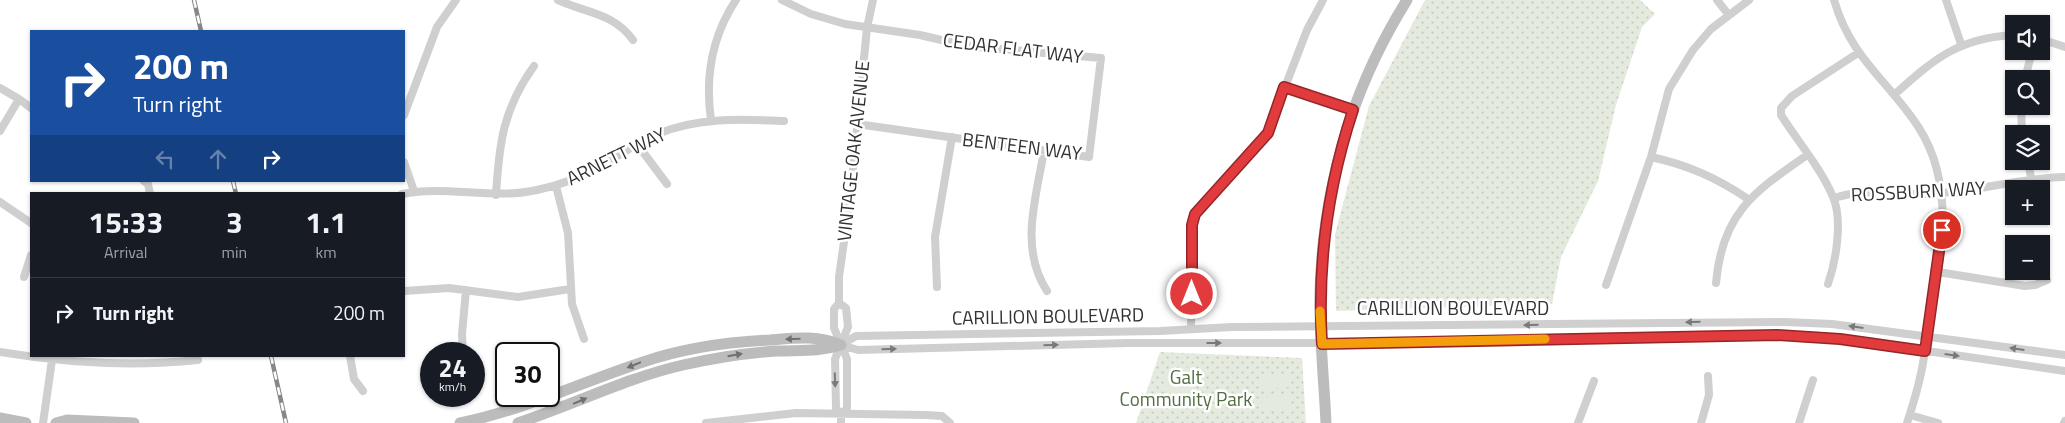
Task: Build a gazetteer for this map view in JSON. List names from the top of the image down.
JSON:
{
  "streets": {
    "street": [
      "CEDAR FLAT WAY",
      "BENTEEN WAY",
      "VINTAGE OAK AVENUE",
      "ARNETT WAY",
      "ROSSBURN WAY",
      "CARILLION BOULEVARD"
    ]
  },
  "crossings": [
    ["CEDAR FLAT WAY", "BENTEEN WAY"],
    ["CEDAR FLAT WAY", "VINTAGE OAK AVENUE"],
    ["BENTEEN WAY", "VINTAGE OAK AVENUE"],
    ["VINTAGE OAK AVENUE", "CARILLION BOULEVARD"]
  ],
  "parks": ["Galt Community Park"],
  "page": {
    "map_buttons": ["+", "−"],
    "turn": ["200 m", "Turn right"],
    "eta": [
      "15:33",
      "Arrival",
      "3",
      "min",
      "1.1",
      "km"
    ],
    "list": [
      {
        "name": "Turn right",
        "value": "200 m"
      }
    ],
    "speed": "24 km/h",
    "limit": "30"
  }
}
